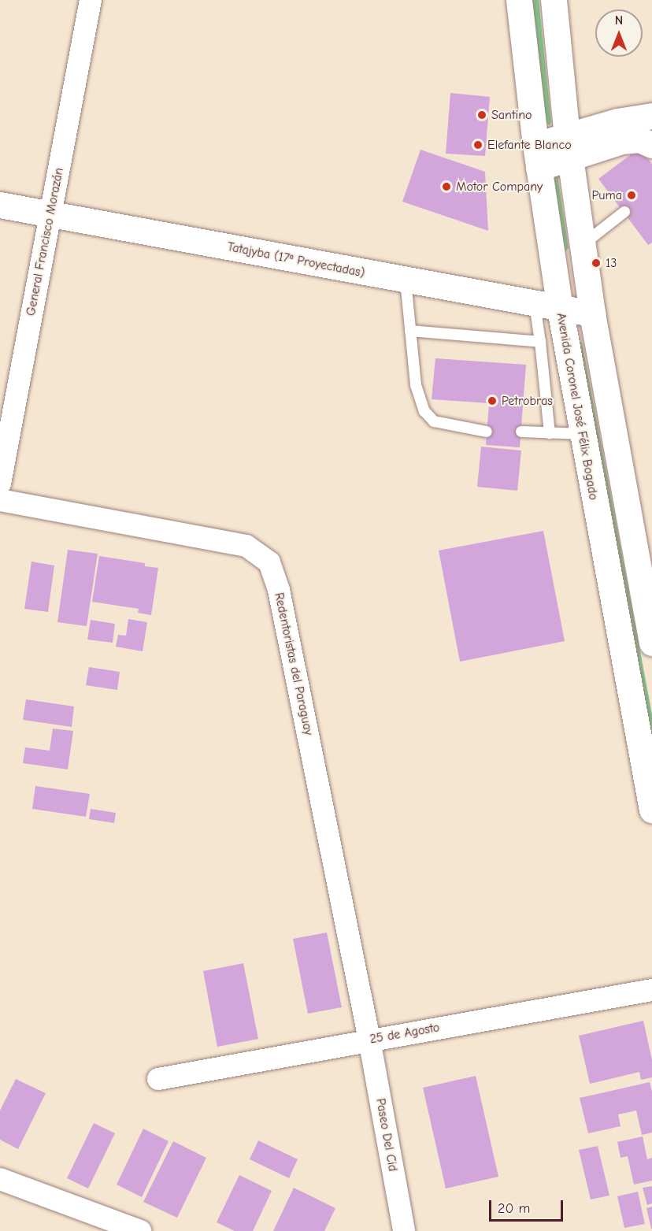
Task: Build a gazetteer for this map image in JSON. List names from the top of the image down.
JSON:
{
  "streets": {
    "main road": ["Tatajyba (17ª Proyectadas)", "Avenida Coronel José Félix Bogado"],
    "street": [
      "General Francisco Morazán",
      "Redentoristas del Paraguay",
      "25 de Agosto",
      "Paseo Del Cid"
    ]
  },
  "crossings": [
    ["General Francisco Morazán", "Tatajyba (17ª Proyectadas)"],
    ["Tatajyba (17ª Proyectadas)", "Avenida Coronel José Félix Bogado"],
    ["Redentoristas del Paraguay", "25 de Agosto"],
    ["Redentoristas del Paraguay", "Paseo Del Cid"],
    ["25 de Agosto", "Paseo Del Cid"]
  ],
  "places": [
    "Santino",
    "Elefante Blanco",
    "Motor Company",
    "Puma",
    "13",
    "Petrobras"
  ],
  "scale_bar": "20 m",
  "north": "top"
}
